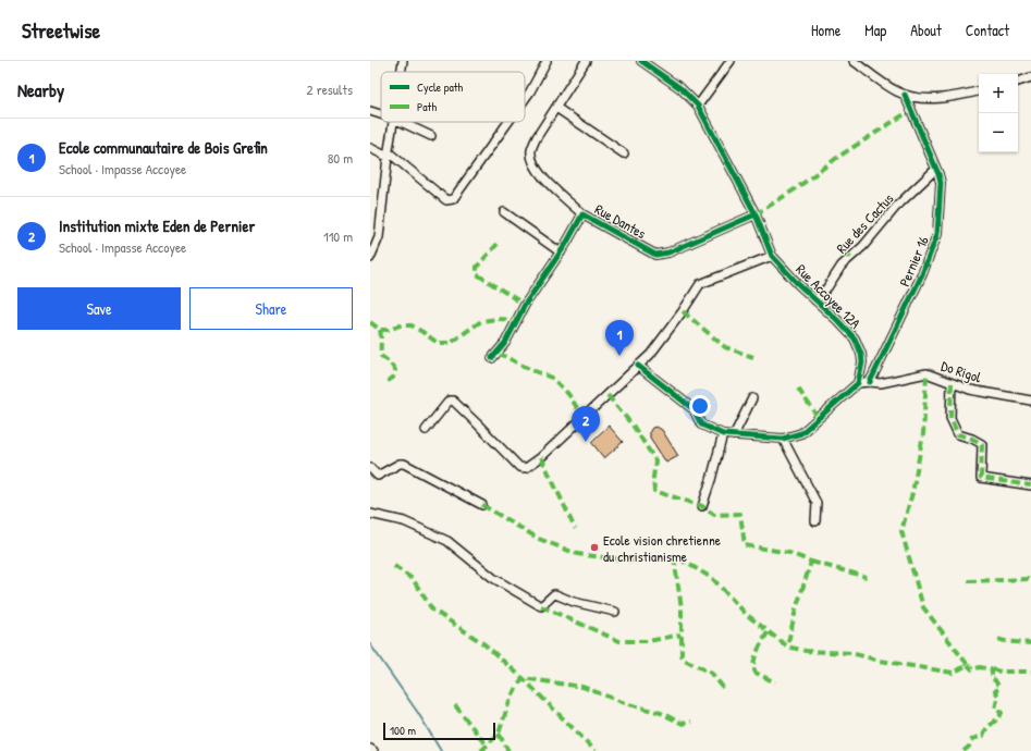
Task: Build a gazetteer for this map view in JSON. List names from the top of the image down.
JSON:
{
  "streets": {
    "street": [
      "Rue Dantes",
      "Rue des Cactus",
      "Pernier 16",
      "Rue Accoyee 12A",
      "Do Rigol"
    ]
  },
  "crossings": [
    ["Rue Dantes", "Rue Accoyee 12A"],
    ["Rue des Cactus", "Pernier 16"],
    ["Rue des Cactus", "Rue Accoyee 12A"],
    ["Pernier 16", "Do Rigol"],
    ["Rue Accoyee 12A", "Do Rigol"]
  ],
  "places": ["Ecole vision chretienne du christianisme"],
  "legend": ["Cycle path", "Path"],
  "scale_bar": "100 m",
  "page": {
    "header": "Streetwise",
    "nav": [
      "Home",
      "Map",
      "About",
      "Contact"
    ],
    "heading": ["Nearby", "2 results"],
    "map_buttons": ["+", "−"],
    "list": [
      {
        "mark": "1",
        "name": "Ecole communautaire de Bois Grefin",
        "note": "School · Impasse Accoyee",
        "value": "80 m"
      },
      {
        "mark": "2",
        "name": "Institution mixte Eden de Pernier",
        "note": "School · Impasse Accoyee",
        "value": "110 m"
      }
    ],
    "buttons": ["Save", "Share"],
    "pins": ["1", "2"],
    "scale": "100 m"
  }
}
